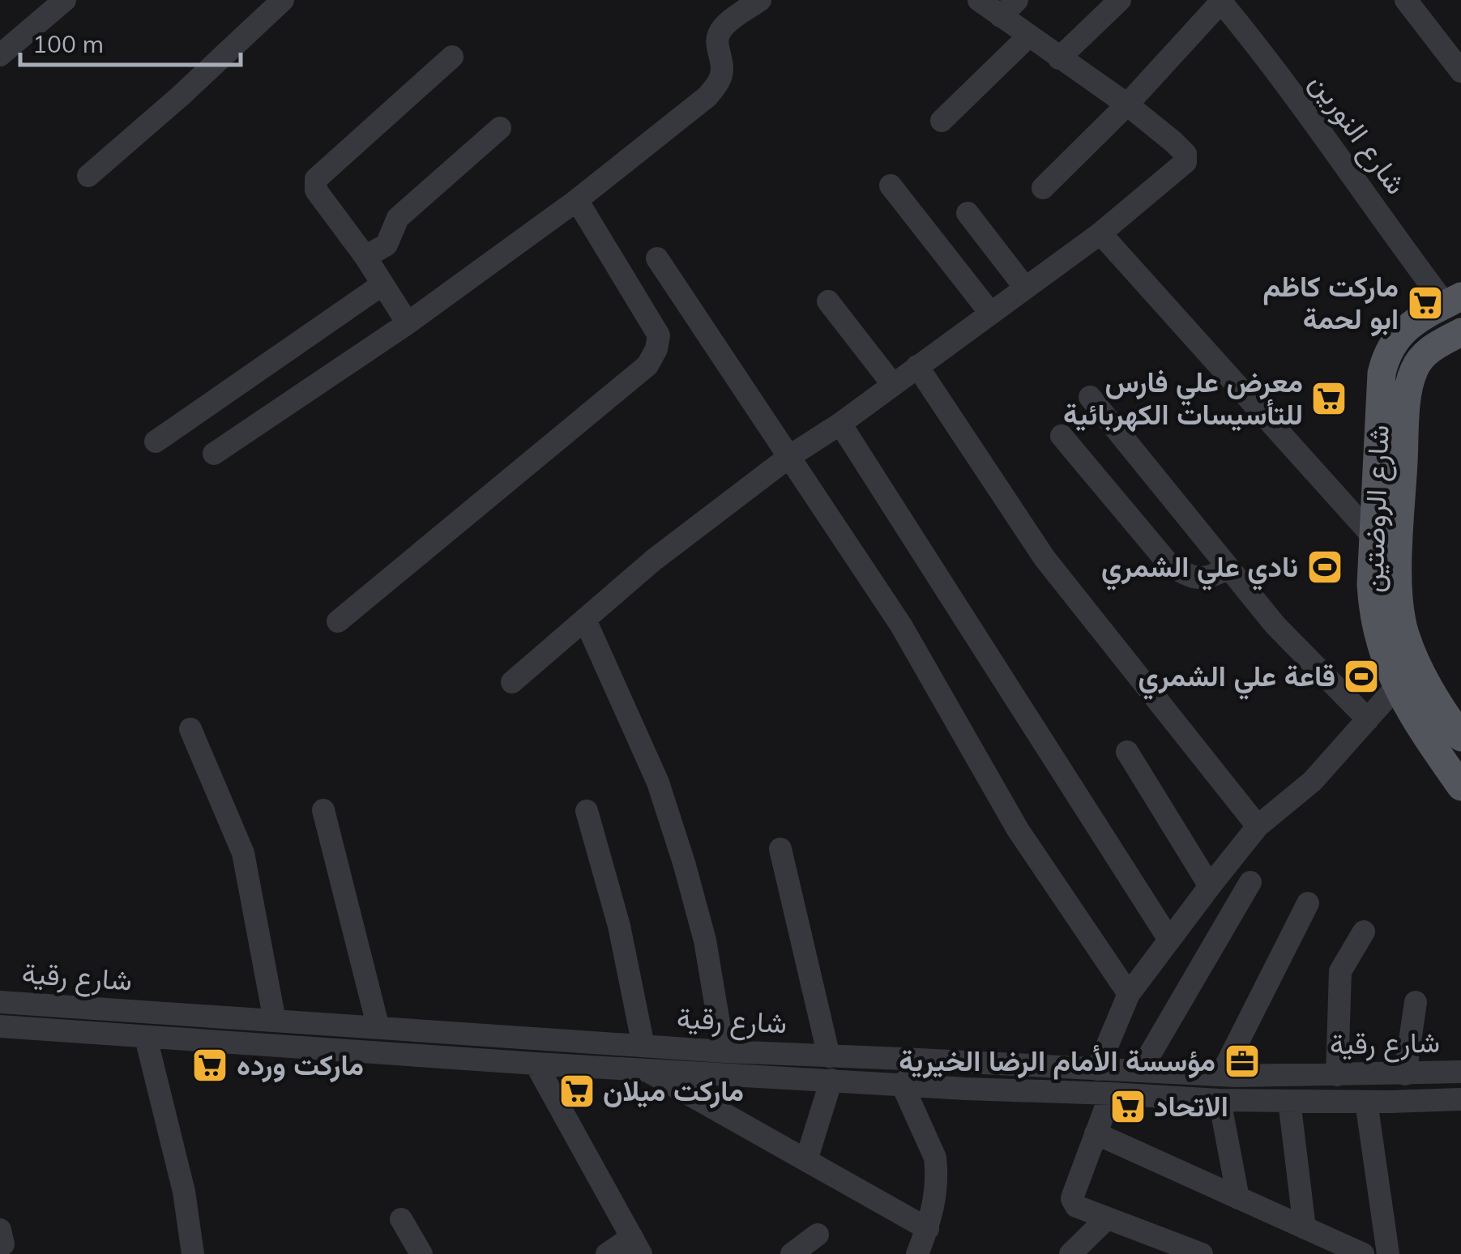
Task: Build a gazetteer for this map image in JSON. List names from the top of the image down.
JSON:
{
  "streets": {
    "main road": ["شارع الروضتين"],
    "street": ["شارع النورين", "شارع رقية"]
  },
  "crossings": [
    ["شارع النورين", "شارع الروضتين"]
  ],
  "places": {
    "supermarket": [
      "ماركت كاظم ابو لحمة",
      "معرض علي فارس للتأسيسات الكهربائية",
      "ماركت ورده",
      "ماركت ميلان",
      "الاتحاد"
    ],
    "sports": ["نادي علي الشمري", "قاعة علي الشمري"],
    "office": ["مؤسسة الأمام الرضا الخيرية"]
  },
  "scale_bar": "100 m"
}
